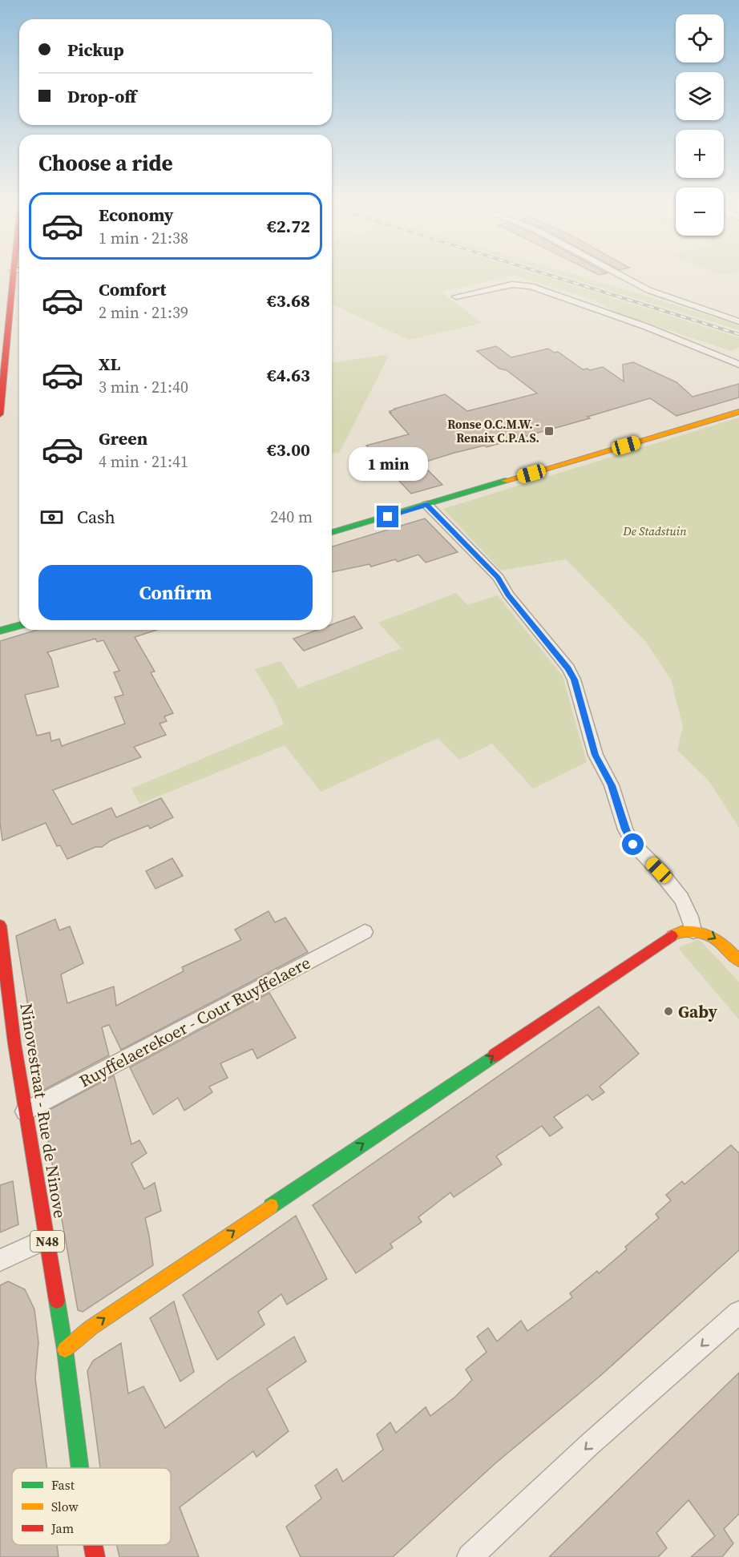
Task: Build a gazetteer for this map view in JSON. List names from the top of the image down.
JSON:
{
  "streets": {
    "main road": ["Ninovestraat - Rue de Ninove", "N48"],
    "street": ["Ruyffelaerekoer - Cour Ruyffelaere"]
  },
  "crossings": [
    ["Ruyffelaerekoer - Cour Ruyffelaere", "Ninovestraat - Rue de Ninove"]
  ],
  "parks": ["De Stadstuin"],
  "places": {
    "transit": ["Ronse O.C.M.W. - Renaix C.P.A.S."],
    "other": ["Gaby"]
  },
  "legend": ["Fast", "Slow", "Jam"],
  "page": {
    "map_buttons": ["+", "−"],
    "banner": ["Pickup", "Drop-off"],
    "heading": "Choose a ride",
    "list": [
      {
        "name": "Economy",
        "note": "1 min · 21:38",
        "value": "€2.72"
      },
      {
        "name": "Comfort",
        "note": "2 min · 21:39",
        "value": "€3.68"
      },
      {
        "name": "XL",
        "note": "3 min · 21:40",
        "value": "€4.63"
      },
      {
        "name": "Green",
        "note": "4 min · 21:41",
        "value": "€3.00"
      }
    ],
    "bubble": "1 min",
    "pay": ["Cash", "240 m"],
    "buttons": "Confirm"
  }
}
